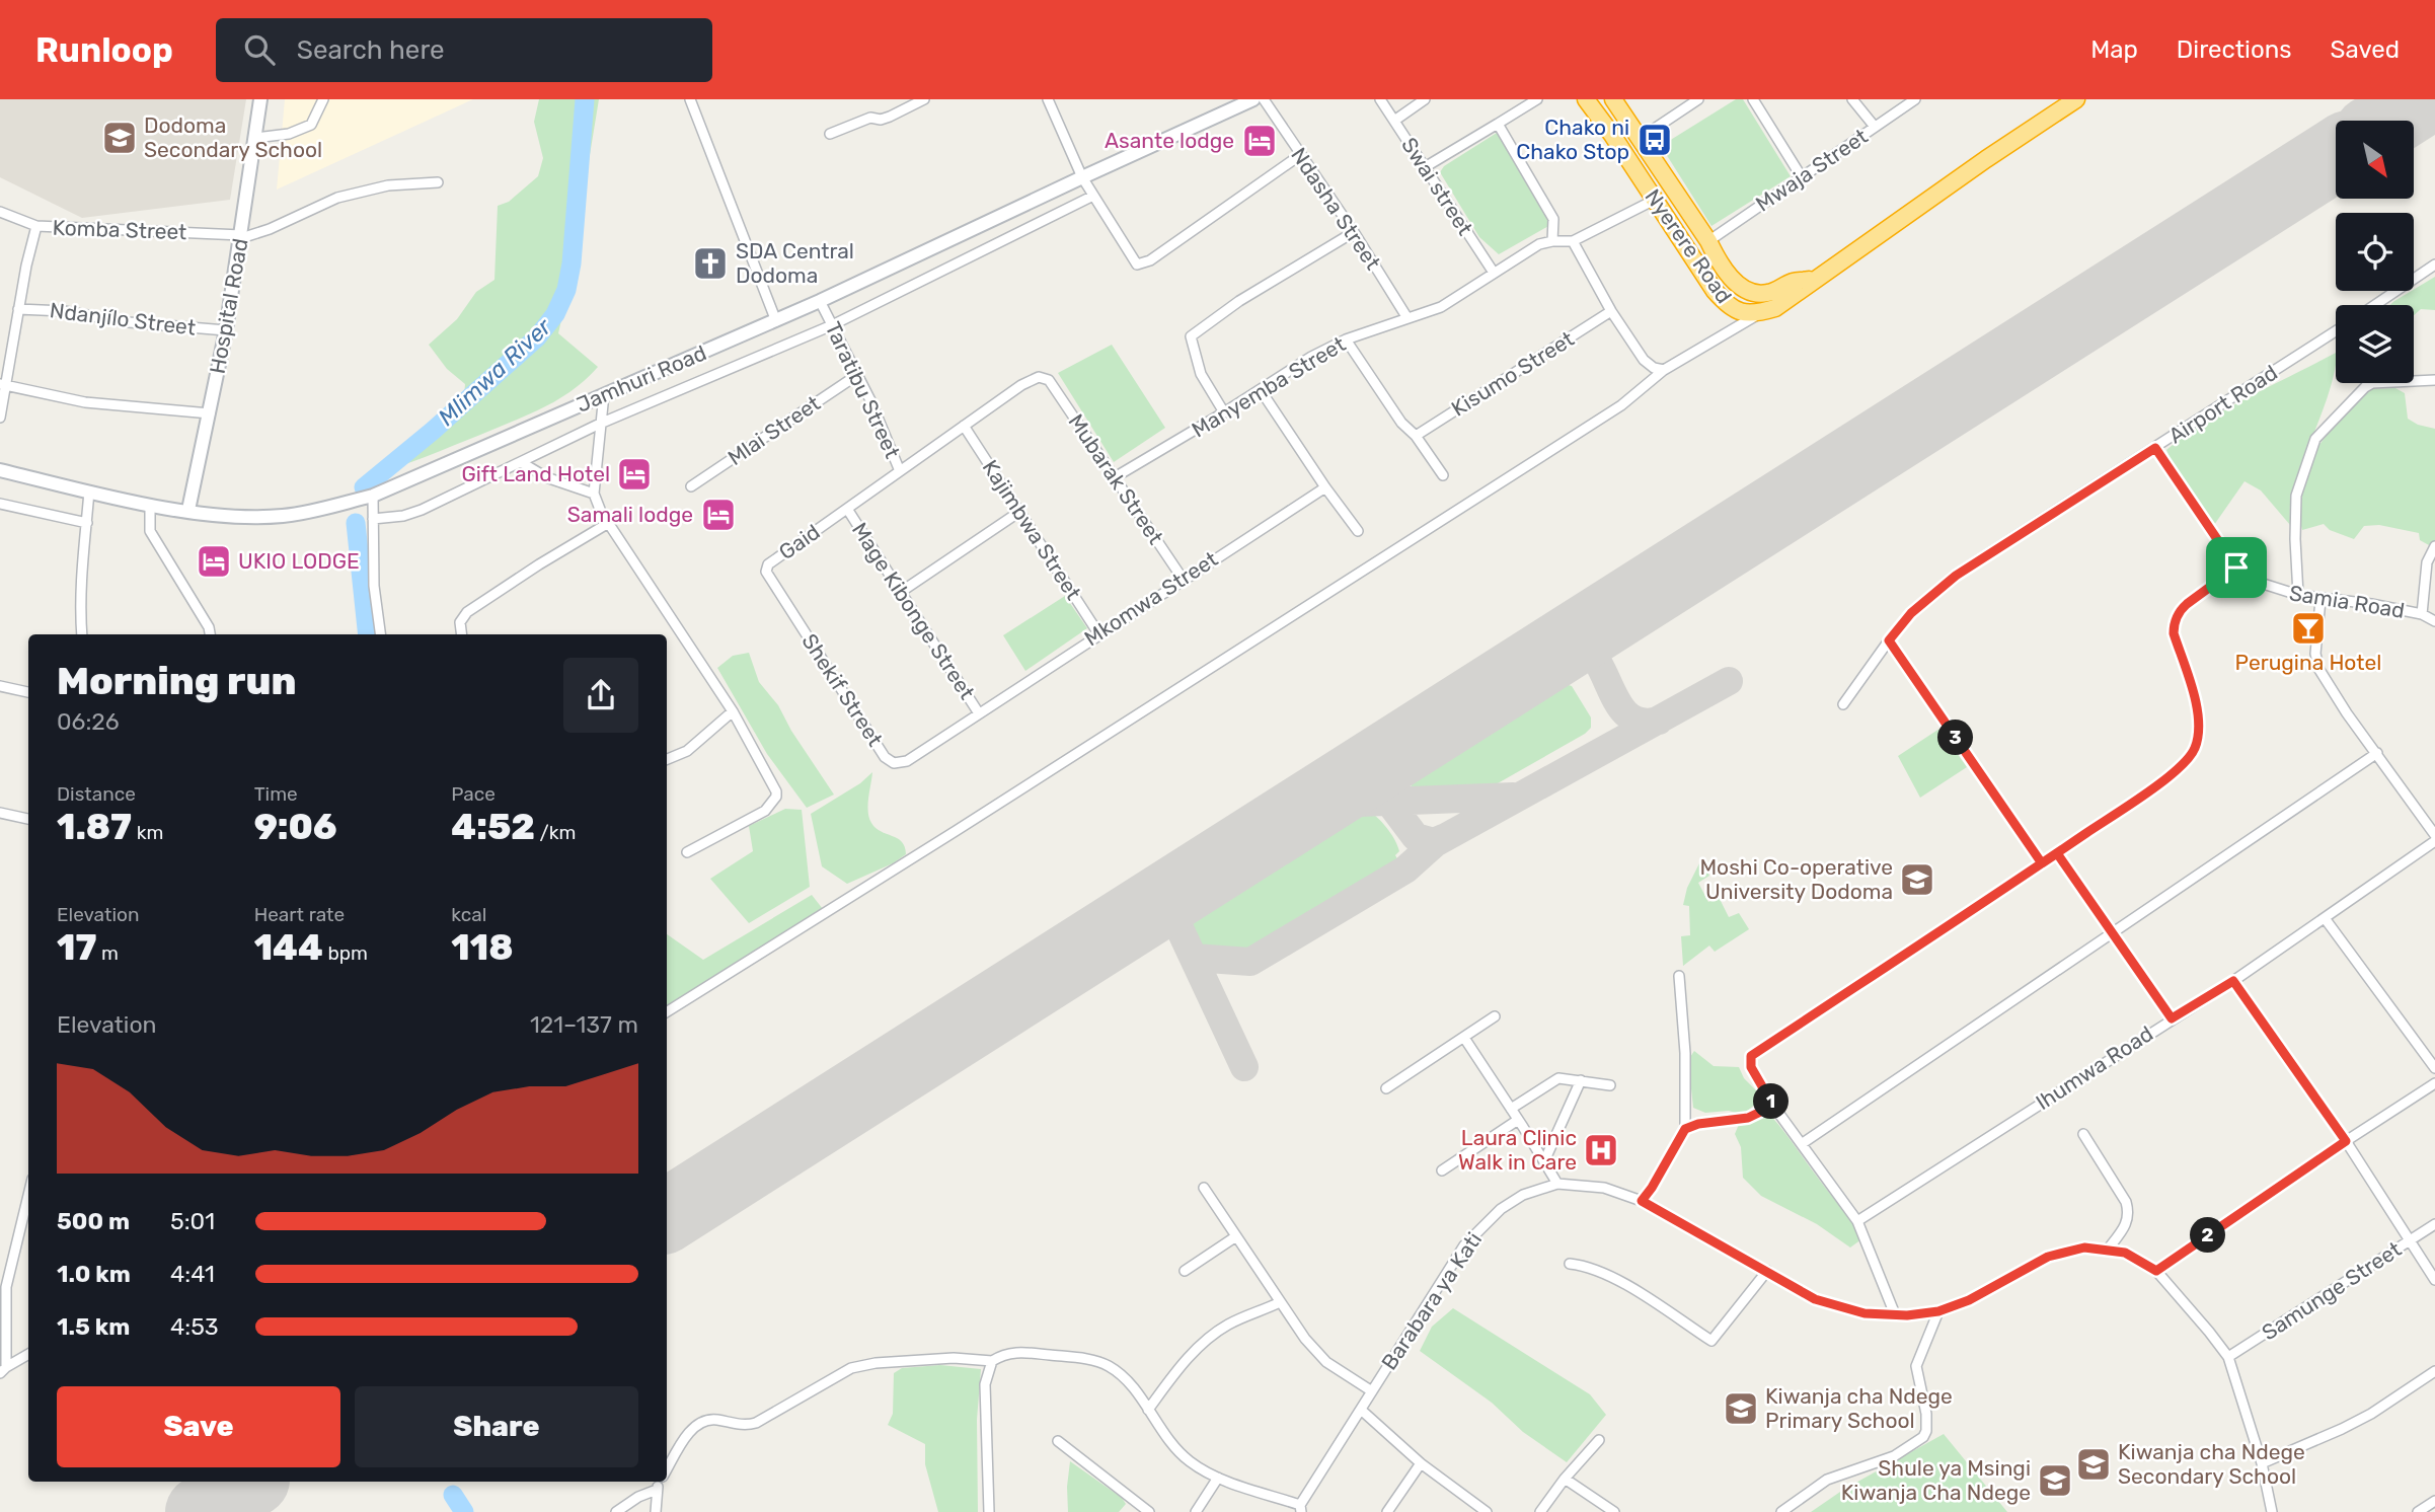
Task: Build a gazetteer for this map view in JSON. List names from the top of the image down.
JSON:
{
  "streets": {
    "highway": ["Nyerere Road"],
    "main road": ["Hospital Road", "Jamhuri Road"],
    "street": [
      "Mwaja Street",
      "Swai street",
      "Ndasha Street",
      "Komba Street",
      "Ndanjílo Street",
      "Kisumo Street",
      "Manyemba Street",
      "Taratibu Street",
      "Airport Road",
      "Mlai Street",
      "Mubarak Street",
      "Kajimbwa Street",
      "Gaid",
      "Mkomwa Street",
      "Samia Road",
      "Mage Kibonge Street",
      "Shekif Street",
      "Ihumwa Road",
      "Samunge Street",
      "Barabara ya Kati"
    ]
  },
  "crossings": [
    ["Mwaja Street", "Nyerere Road"],
    ["Swai street", "Manyemba Street"],
    ["Ndasha Street", "Manyemba Street"],
    ["Komba Street", "Hospital Road"],
    ["Nyerere Road", "Manyemba Street"],
    ["Hospital Road", "Ndanjílo Street"],
    ["Hospital Road", "Jamhuri Road"],
    ["Jamhuri Road", "Taratibu Street"],
    ["Manyemba Street", "Mubarak Street"],
    ["Taratibu Street", "Mlai Street"],
    ["Taratibu Street", "Mubarak Street"],
    ["Taratibu Street", "Kajimbwa Street"],
    ["Taratibu Street", "Gaid"],
    ["Airport Road", "Samia Road"],
    ["Mubarak Street", "Mkomwa Street"],
    ["Kajimbwa Street", "Mkomwa Street"],
    ["Gaid", "Mage Kibonge Street"],
    ["Gaid", "Shekif Street"],
    ["Mkomwa Street", "Mage Kibonge Street"],
    ["Mkomwa Street", "Shekif Street"],
    ["Mage Kibonge Street", "Shekif Street"],
    ["Samunge Street", "Barabara ya Kati"]
  ],
  "water": ["Mlimwa River"],
  "places": {
    "school or university": [
      "Dodoma Secondary School",
      "Moshi Co-operative University Dodoma",
      "Kiwanja cha Ndege Primary School",
      "Kiwanja cha Ndege Secondary School",
      "Shule ya Msingi Kiwanja Cha Ndege"
    ],
    "bus stop": ["Chako ni Chako Stop"],
    "hotel": [
      "Asante lodge",
      "Gift Land Hotel",
      "Samali lodge",
      "UKIO LODGE"
    ],
    "church": ["SDA Central Dodoma"],
    "bar": ["Perugina Hotel"],
    "hospital": ["Laura Clinic Walk in Care"]
  },
  "north": "bottom right",
  "page": {
    "header": "Runloop",
    "search": "Search here",
    "nav": ["Map", "Directions", "Saved"],
    "heading": ["Morning run", "06:26"],
    "pins": ["3", "1", "2"],
    "stats": [
      ["Distance", "1.87 km"],
      ["Time", "9:06"],
      ["Pace", "4:52 /km"],
      ["Elevation", "17 m"],
      ["Heart rate", "144 bpm"],
      ["kcal", "118"]
    ],
    "chart": ["Elevation", "121–137 m"],
    "list": [
      {
        "name": "500 m",
        "note": "5:01"
      },
      {
        "name": "1.0 km",
        "note": "4:41"
      },
      {
        "name": "1.5 km",
        "note": "4:53"
      }
    ],
    "buttons": ["Save", "Share"]
  }
}
